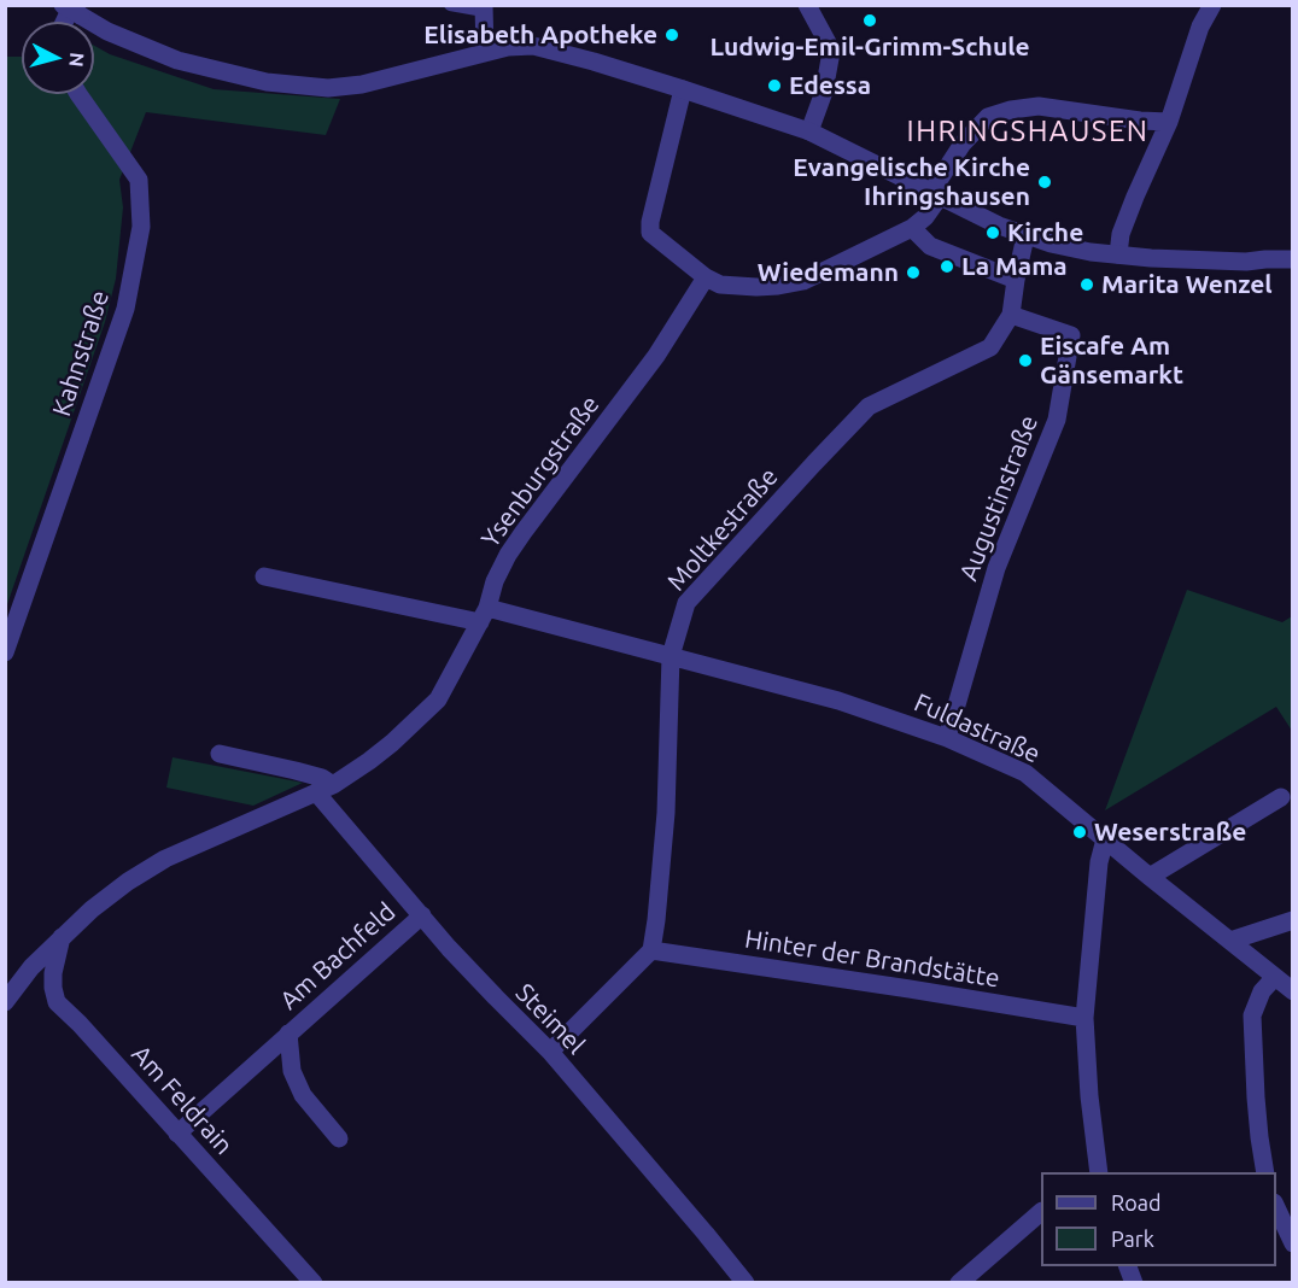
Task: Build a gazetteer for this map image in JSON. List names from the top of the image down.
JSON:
{
  "streets": {
    "street": [
      "Kahnstraße",
      "Ysenburgstraße",
      "Augustinstraße",
      "Moltkestraße",
      "Fuldastraße",
      "Am Bachfeld",
      "Hinter der Brandstätte",
      "Steimel",
      "Am Feldrain"
    ]
  },
  "crossings": [
    ["Ysenburgstraße", "Fuldastraße"],
    ["Ysenburgstraße", "Steimel"],
    ["Ysenburgstraße", "Am Feldrain"],
    ["Augustinstraße", "Moltkestraße"],
    ["Augustinstraße", "Fuldastraße"],
    ["Moltkestraße", "Fuldastraße"],
    ["Moltkestraße", "Hinter der Brandstätte"],
    ["Am Bachfeld", "Steimel"],
    ["Am Bachfeld", "Am Feldrain"]
  ],
  "districts": ["IHRINGSHAUSEN"],
  "places": [
    "Ludwig-Emil-Grimm-Schule",
    "Elisabeth Apotheke",
    "Edessa",
    "Evangelische Kirche Ihringshausen",
    "Kirche",
    "La Mama",
    "Wiedemann",
    "Marita Wenzel",
    "Eiscafe Am Gänsemarkt",
    "Weserstraße"
  ],
  "legend": ["Road", "Park"],
  "north": "right"
}
